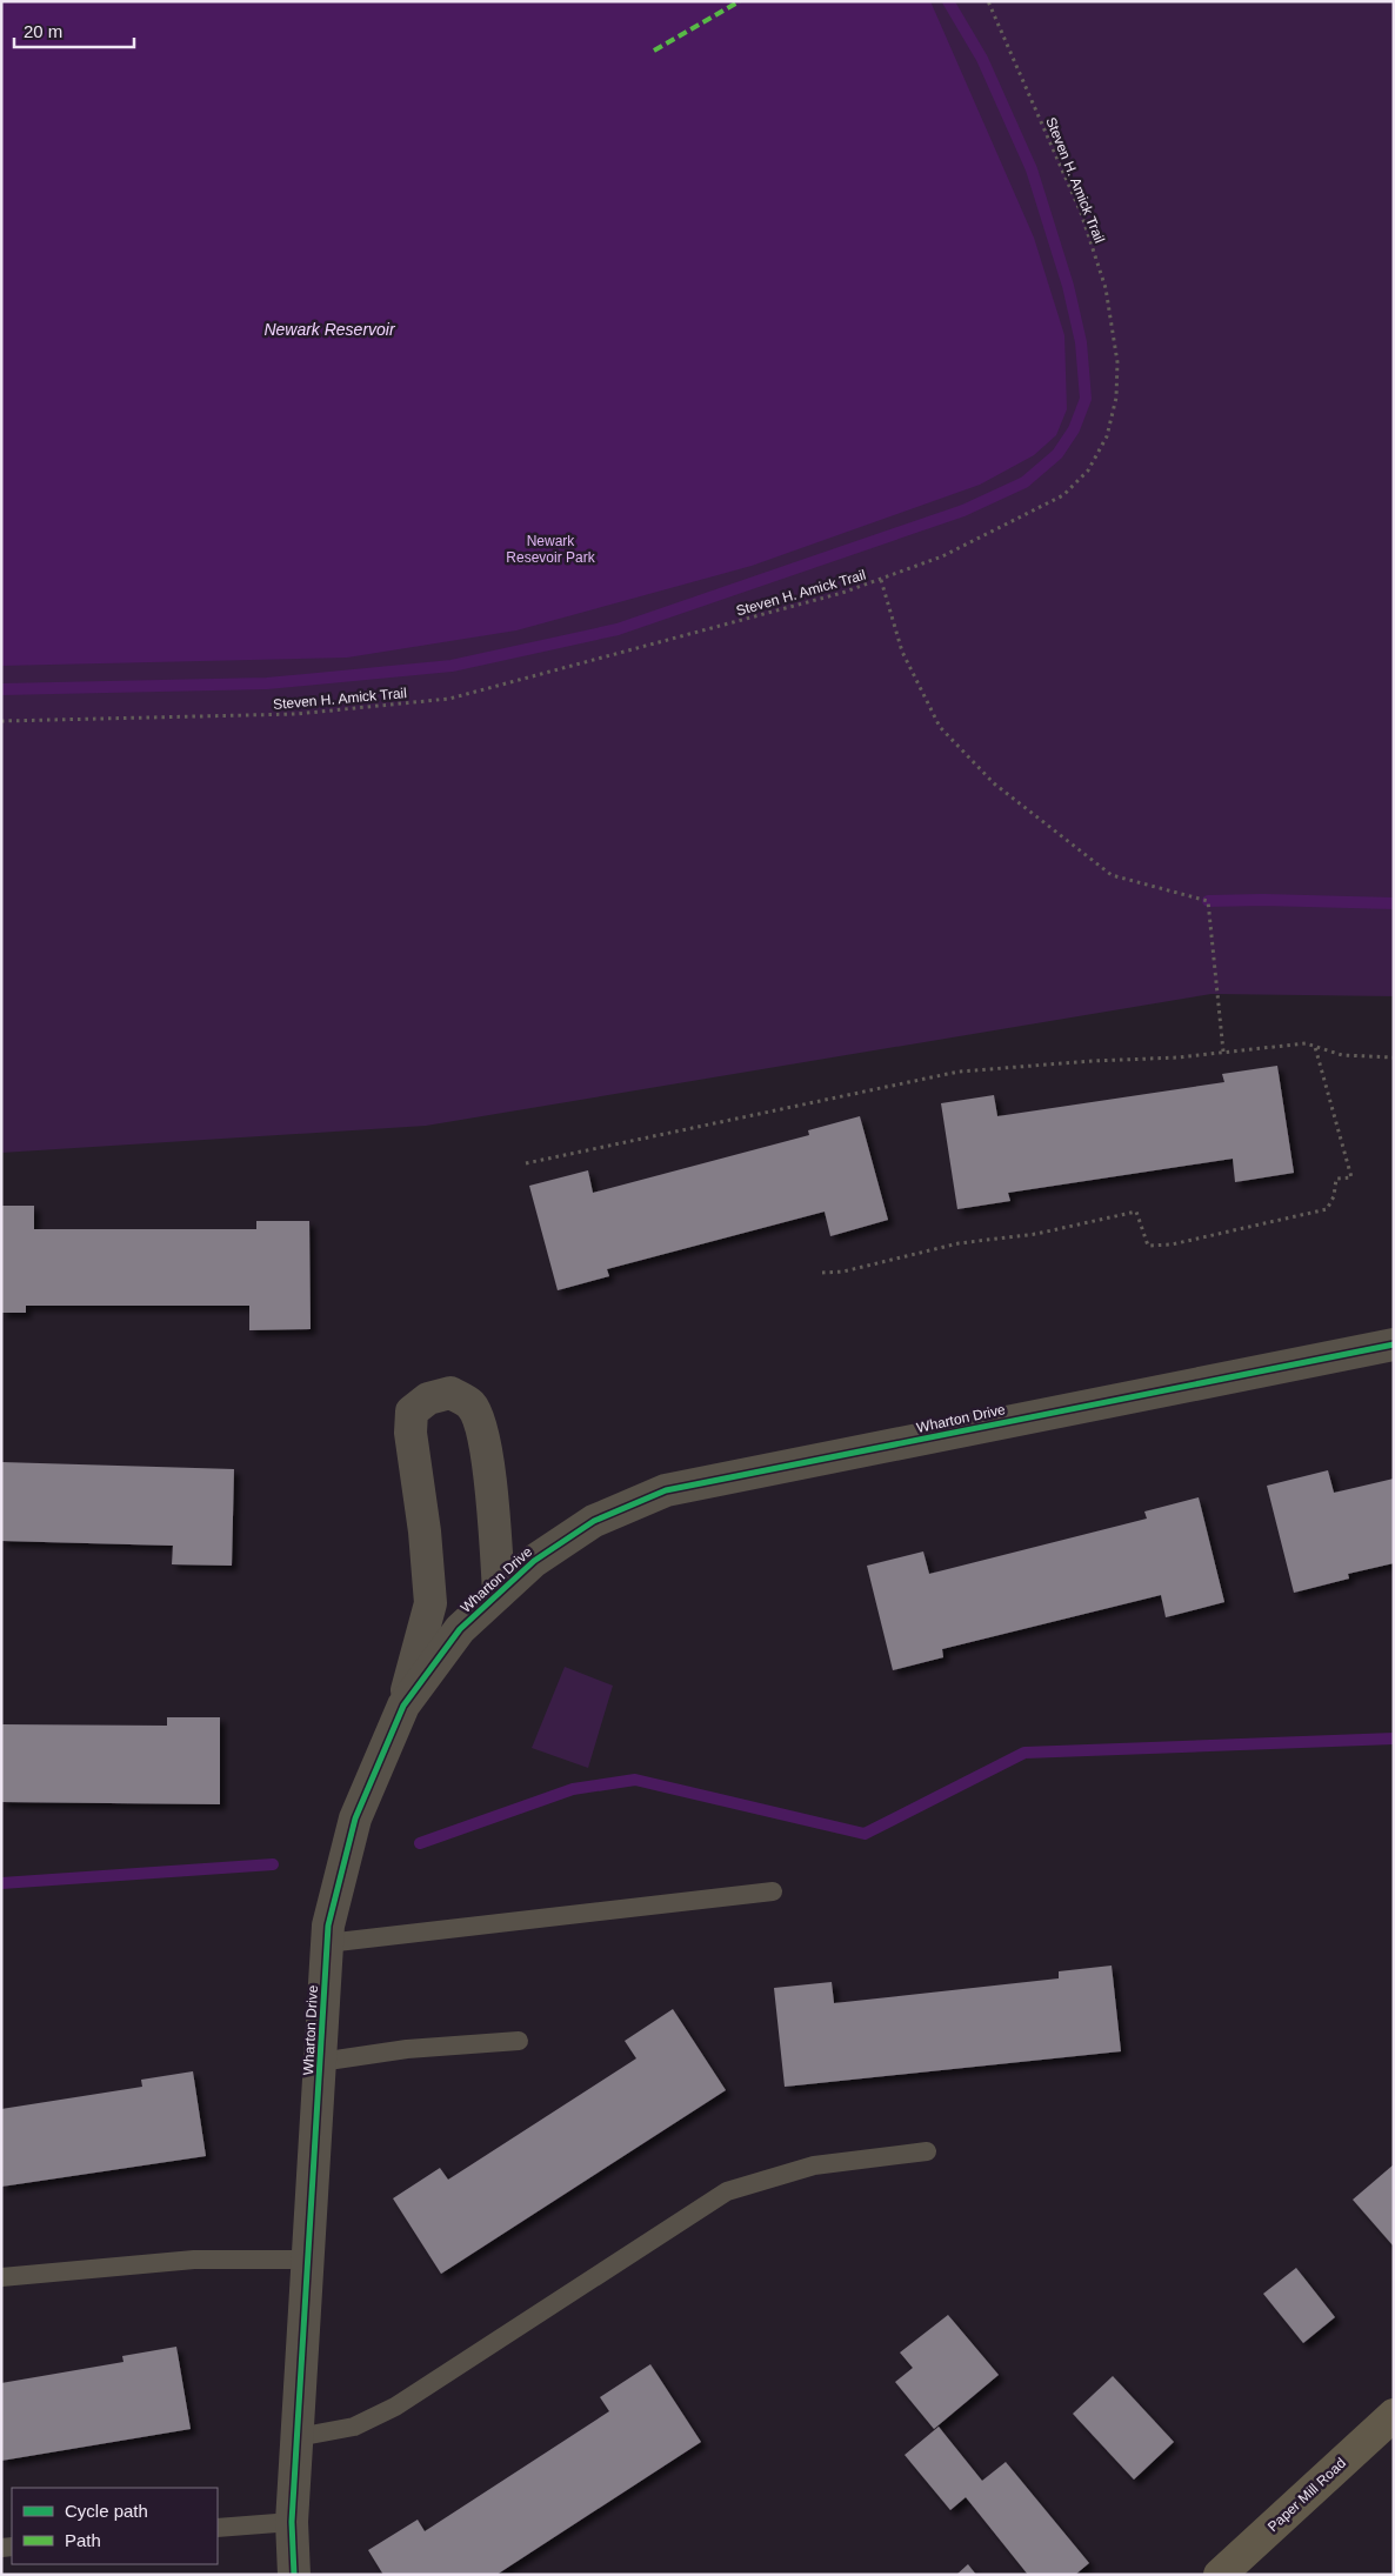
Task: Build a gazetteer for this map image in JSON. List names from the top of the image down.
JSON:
{
  "streets": {
    "main road": ["Paper Mill Road"],
    "street": ["Wharton Drive"],
    "path": ["Steven H. Amick Trail"]
  },
  "water": ["Newark Reservoir"],
  "parks": ["Newark Resevoir Park"],
  "legend": ["Cycle path", "Path"],
  "scale_bar": "20 m"
}
